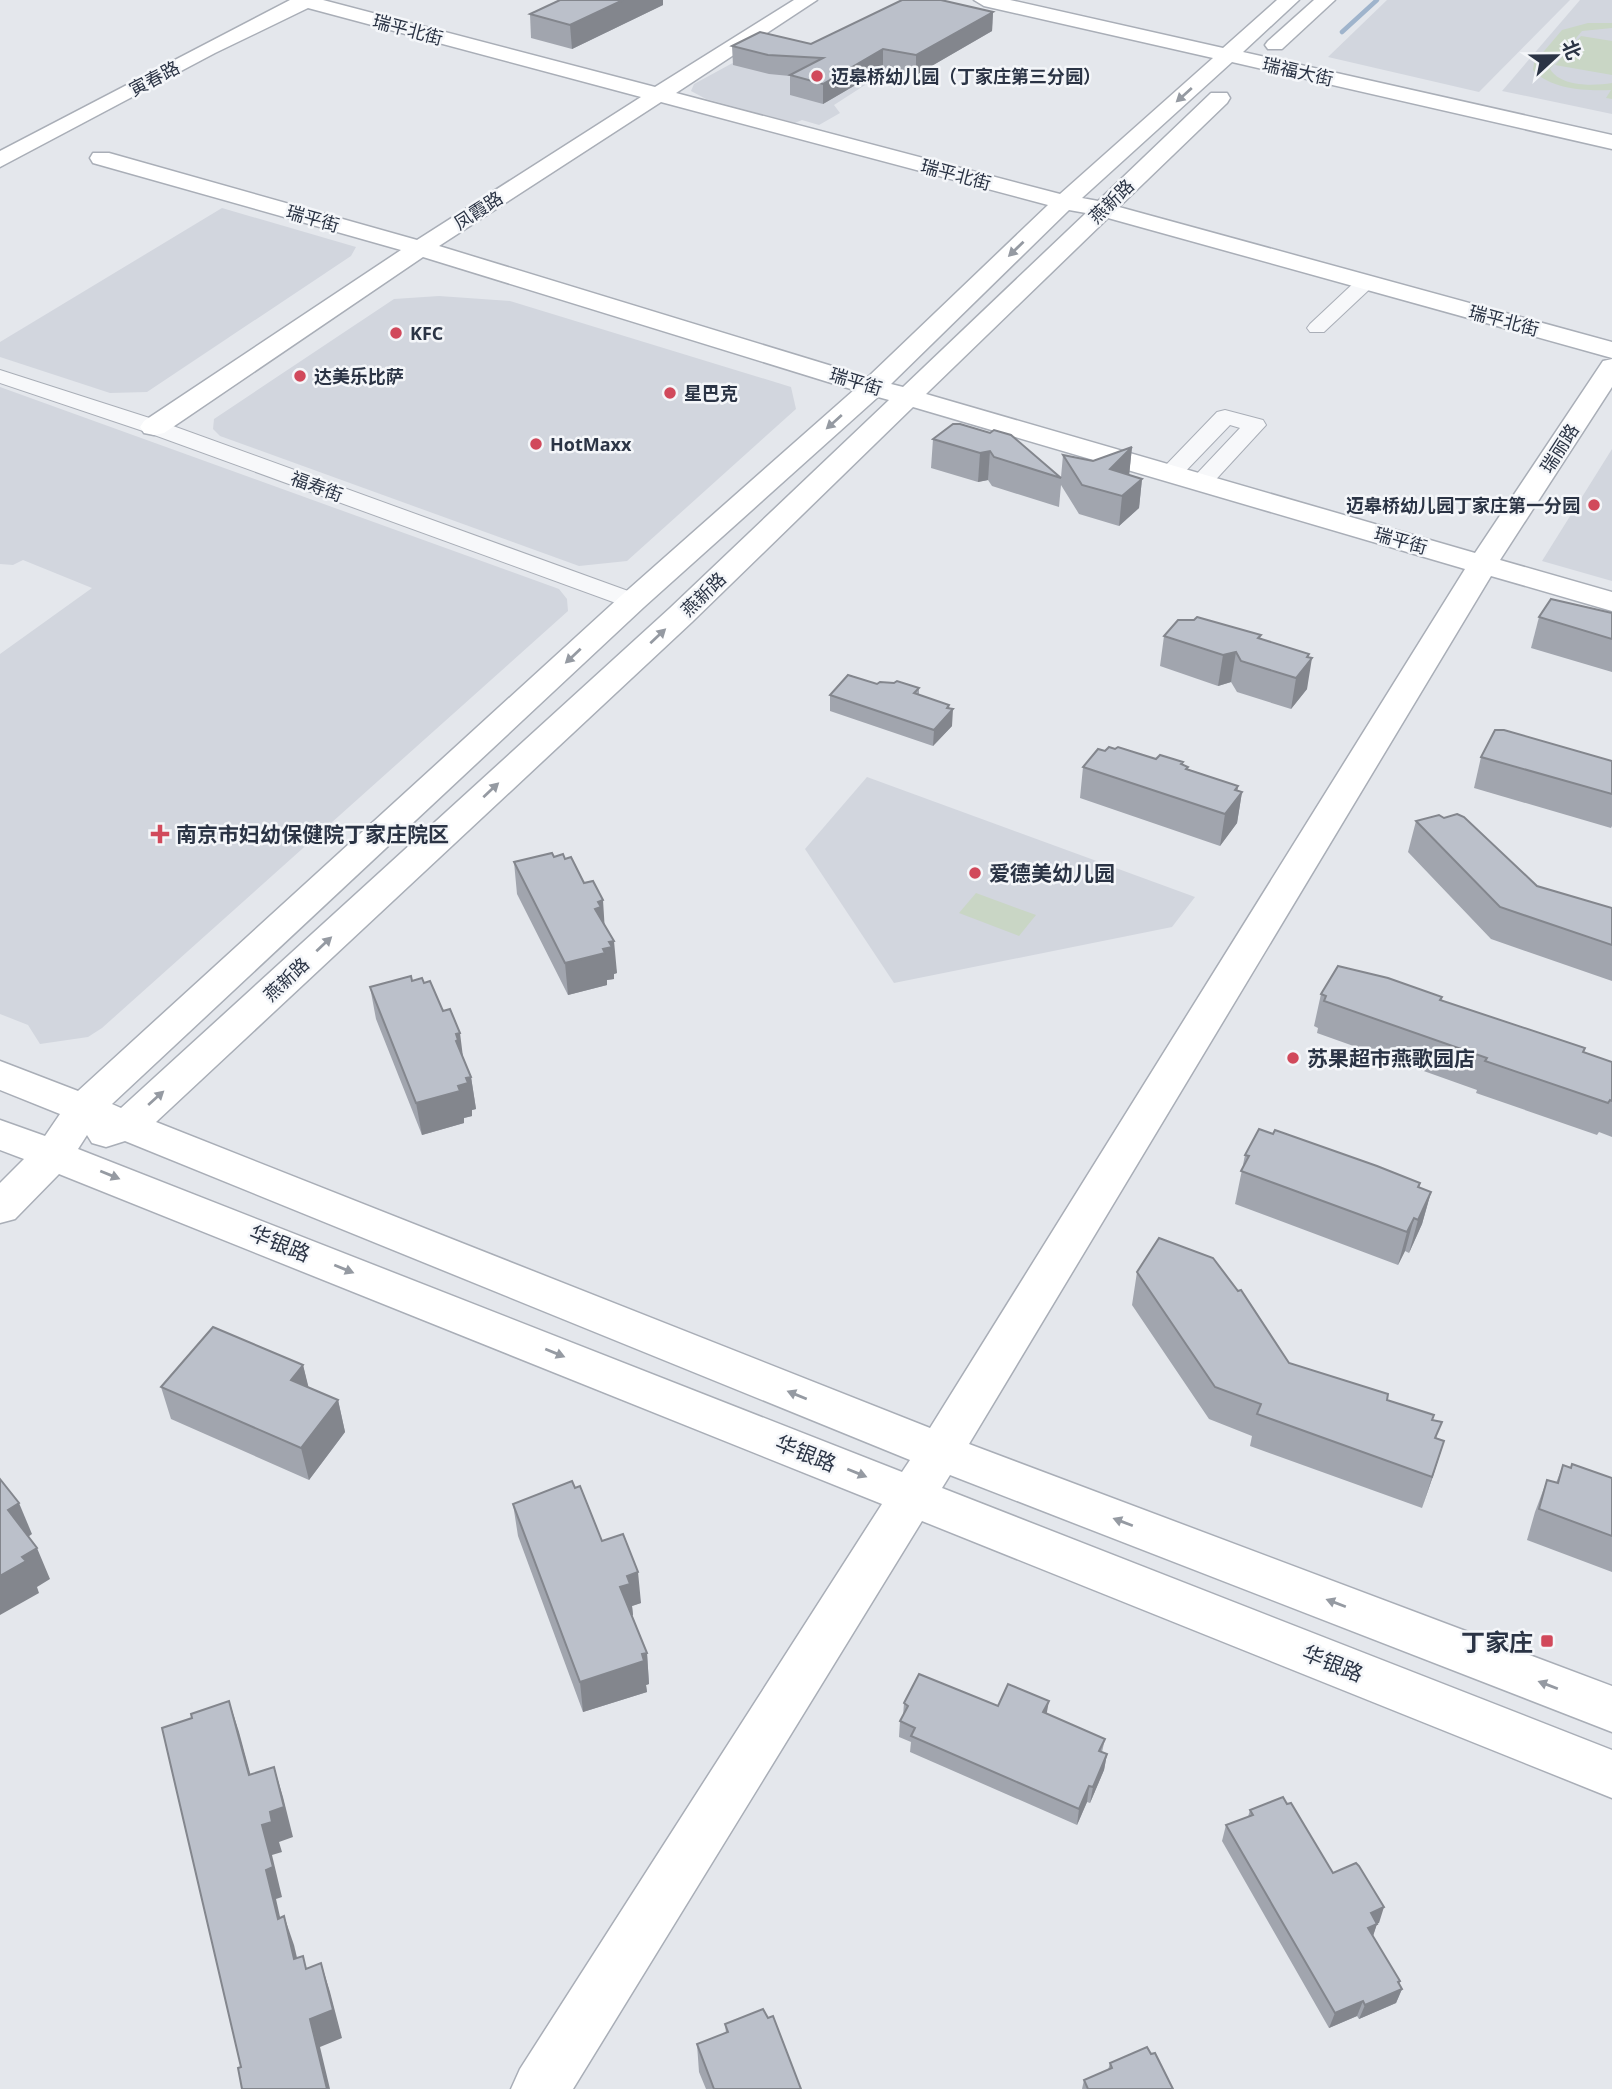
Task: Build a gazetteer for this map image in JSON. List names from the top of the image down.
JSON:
{
  "streets": {
    "street": [
      "瑞平北街",
      "瑞福大街",
      "寅春路",
      "燕新路",
      "凤霞路",
      "瑞平街",
      "瑞丽路",
      "福寿街",
      "华银路"
    ]
  },
  "crossings": [
    ["瑞平北街", "寅春路"],
    ["瑞平北街", "燕新路"],
    ["瑞平北街", "凤霞路"],
    ["瑞福大街", "燕新路"],
    ["燕新路", "瑞平街"],
    ["燕新路", "福寿街"],
    ["燕新路", "华银路"],
    ["凤霞路", "瑞平街"],
    ["凤霞路", "福寿街"],
    ["瑞平街", "瑞丽路"],
    ["瑞丽路", "华银路"]
  ],
  "places": {
    "other": [
      "迈皋桥幼儿园（丁家庄第三分园）",
      "KFC",
      "达美乐比萨",
      "星巴克",
      "HotMaxx",
      "迈皋桥幼儿园丁家庄第一分园",
      "爱德美幼儿园",
      "苏果超市燕歌园店"
    ],
    "health": ["南京市妇幼保健院丁家庄院区"],
    "transit": ["丁家庄"]
  },
  "north": "right"
}
